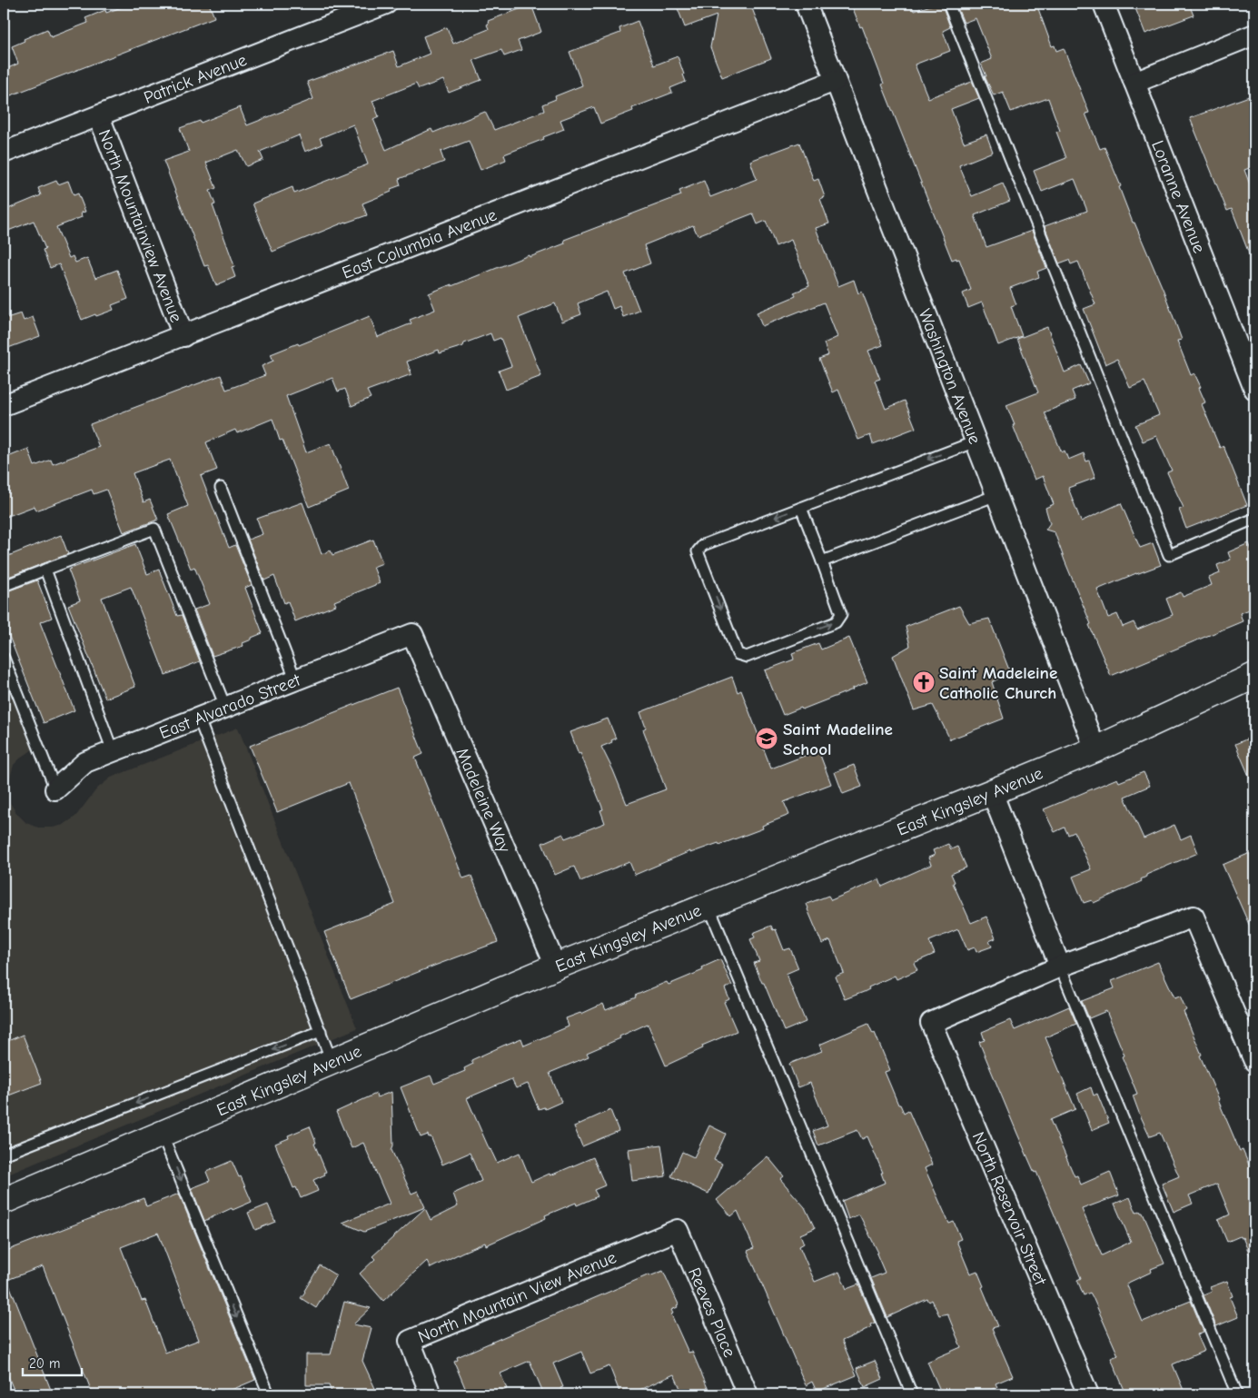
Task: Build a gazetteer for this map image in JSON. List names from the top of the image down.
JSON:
{
  "streets": {
    "street": [
      "Patrick Avenue",
      "Loranne Avenue",
      "North Mountainview Avenue",
      "East Columbia Avenue",
      "Washington Avenue",
      "East Alvarado Street",
      "Madeleine Way",
      "East Kingsley Avenue",
      "North Reservoir Street",
      "North Mountain View Avenue",
      "Reeves Place"
    ]
  },
  "crossings": [
    ["Patrick Avenue", "North Mountainview Avenue"],
    ["North Mountainview Avenue", "East Columbia Avenue"],
    ["East Columbia Avenue", "Washington Avenue"],
    ["Washington Avenue", "East Kingsley Avenue"],
    ["East Alvarado Street", "Madeleine Way"],
    ["Madeleine Way", "East Kingsley Avenue"],
    ["North Mountain View Avenue", "Reeves Place"]
  ],
  "places": {
    "church": ["Saint Madeleine Catholic Church"],
    "school or university": ["Saint Madeline School"]
  },
  "scale_bar": "20 m"
}
